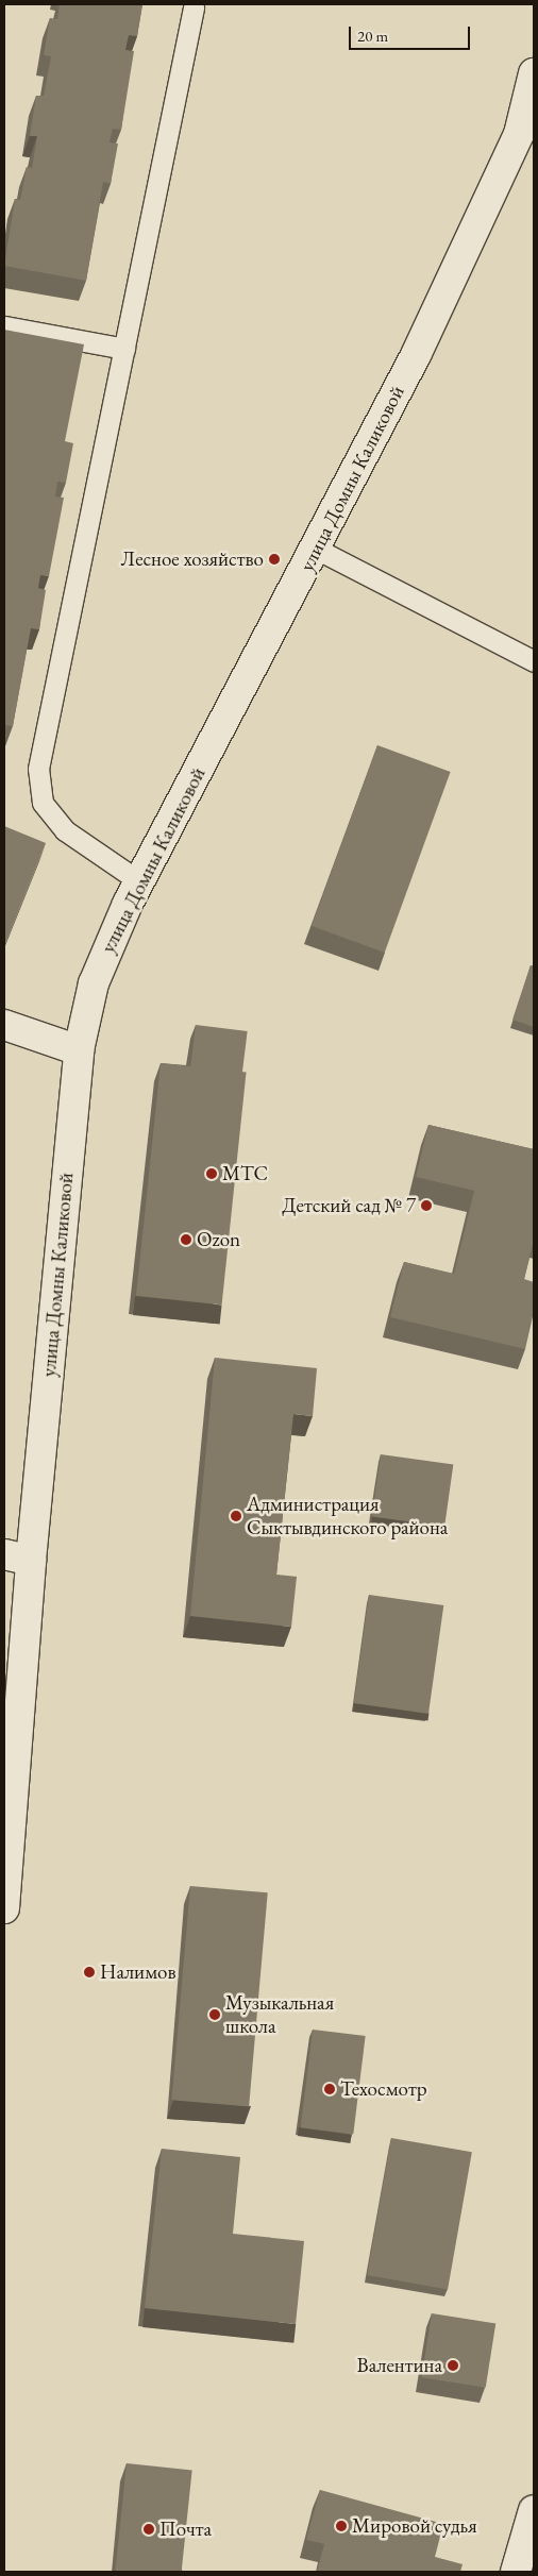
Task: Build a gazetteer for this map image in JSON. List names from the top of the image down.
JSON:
{
  "streets": {
    "main road": ["улица Домны Каликовой"]
  },
  "places": [
    "Лесное хозяйство",
    "МТС",
    "Детский сад № 7",
    "Ozon",
    "Администрация Сыктывдинского района",
    "Налимов",
    "Музыкальная школа",
    "Техосмотр",
    "Валентина",
    "Мировой судья",
    "Почта"
  ],
  "scale_bar": "20 m"
}
